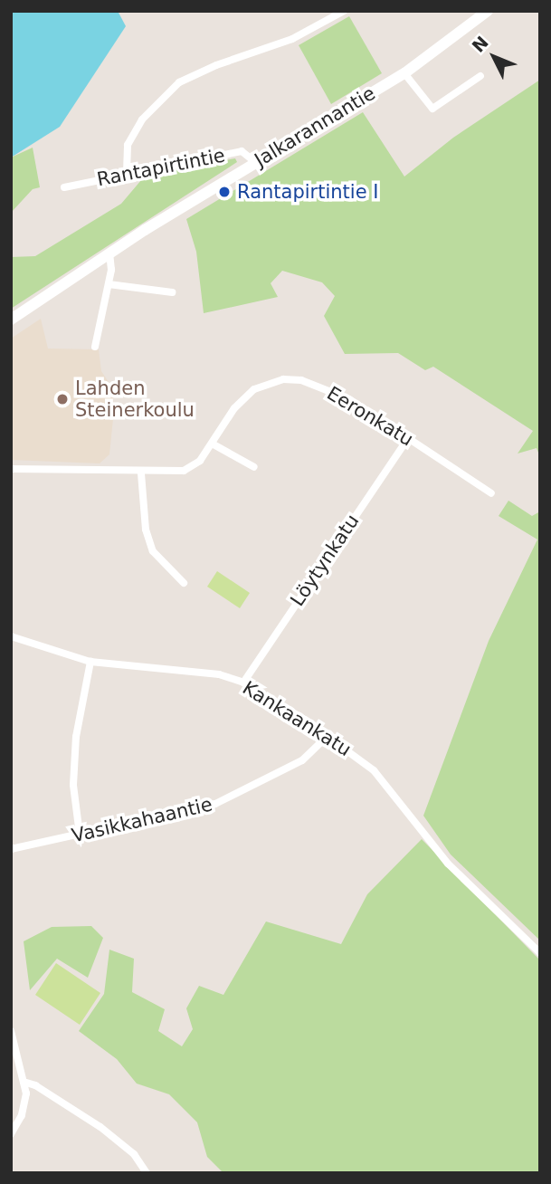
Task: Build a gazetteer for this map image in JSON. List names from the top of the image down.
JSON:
{
  "streets": {
    "main road": ["Jalkarannantie"],
    "street": [
      "Rantapirtintie",
      "Eeronkatu",
      "Löytynkatu",
      "Kankaankatu",
      "Vasikkahaantie"
    ]
  },
  "crossings": [
    ["Jalkarannantie", "Rantapirtintie"],
    ["Eeronkatu", "Löytynkatu"],
    ["Löytynkatu", "Kankaankatu"],
    ["Kankaankatu", "Vasikkahaantie"]
  ],
  "places": ["Rantapirtintie I", "Lahden Steinerkoulu"],
  "north": "top left"
}
